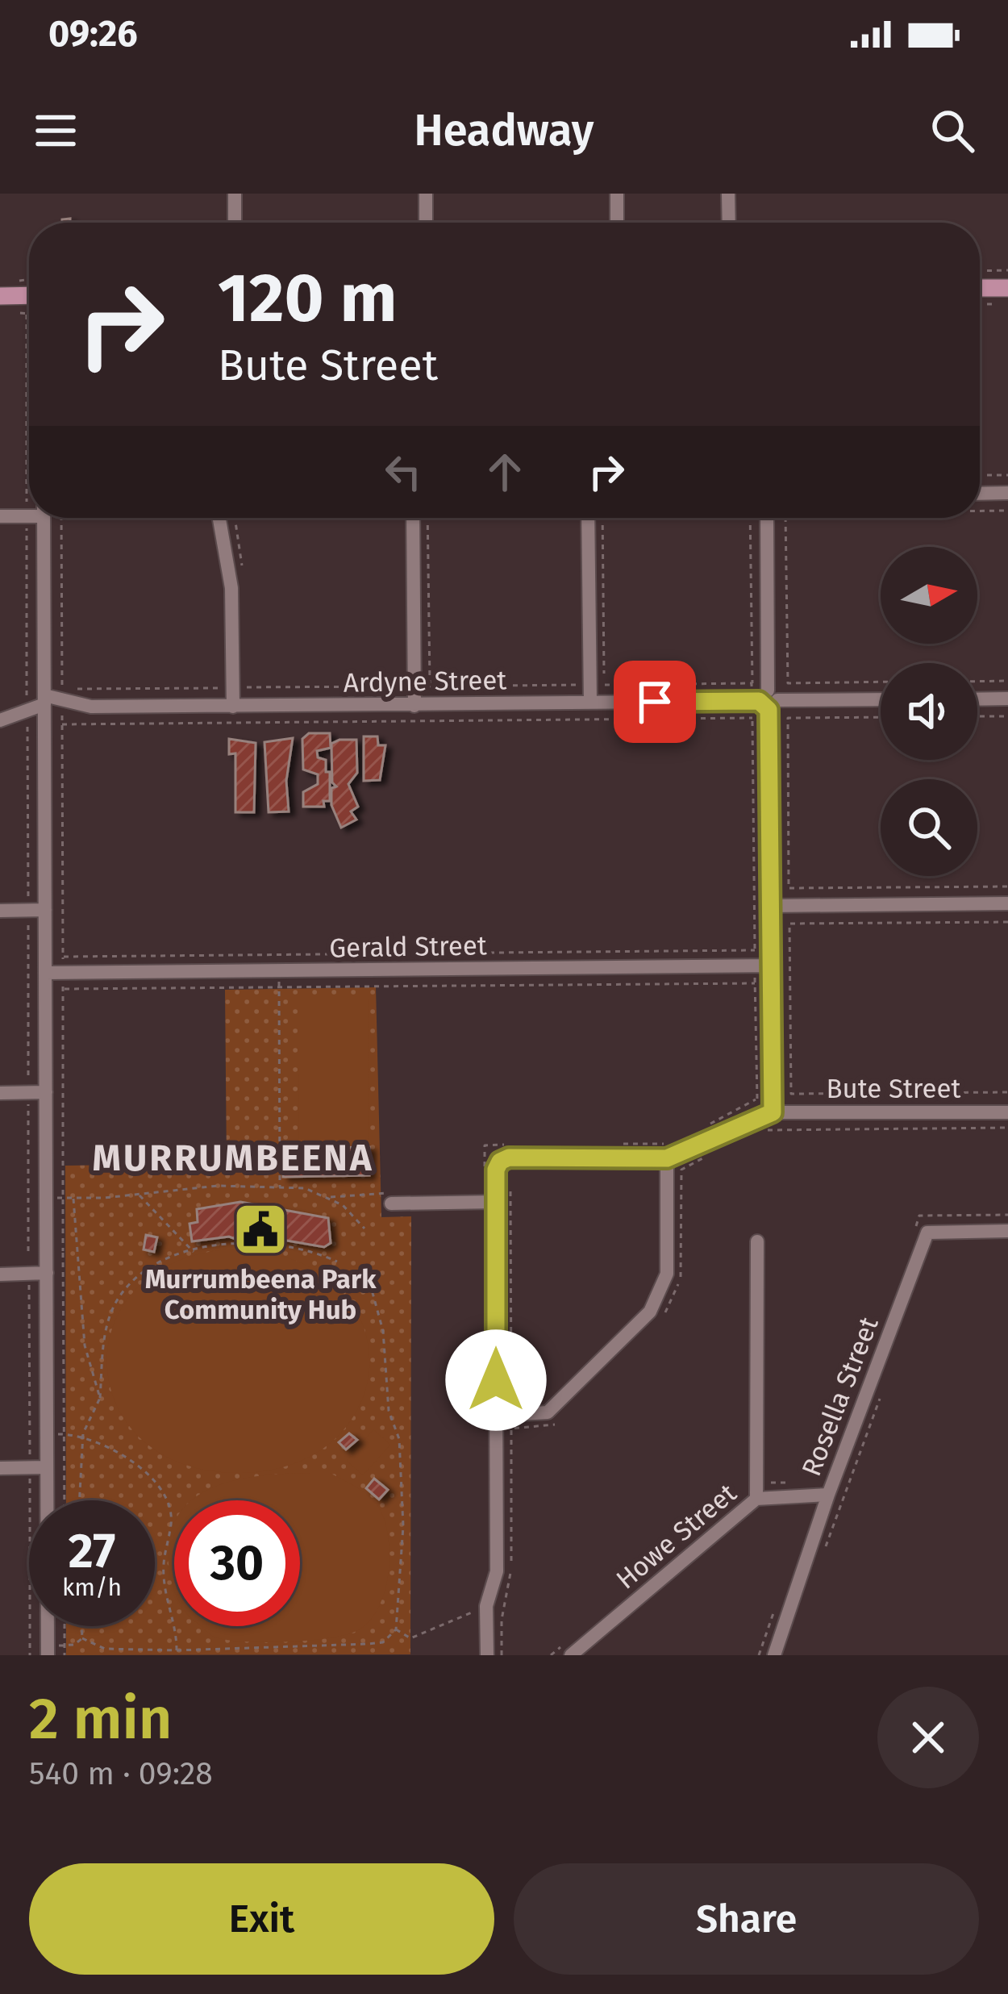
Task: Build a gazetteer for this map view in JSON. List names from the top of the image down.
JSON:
{
  "streets": {
    "street": [
      "Ardyne Street",
      "Gerald Street",
      "Bute Street",
      "Rosella Street",
      "Howe Street"
    ]
  },
  "crossings": [
    ["Rosella Street", "Howe Street"]
  ],
  "districts": ["MURRUMBEENA"],
  "places": {
    "public building": ["Murrumbeena Park Community Hub"]
  },
  "north": "right",
  "page": {
    "status": "09:26",
    "header": "Headway",
    "turn": ["120 m", "Bute Street"],
    "speed": "27 km/h",
    "limit": "30",
    "heading": ["2 min", "540 m · 09:28"],
    "buttons": ["Exit", "Share"]
  }
}
